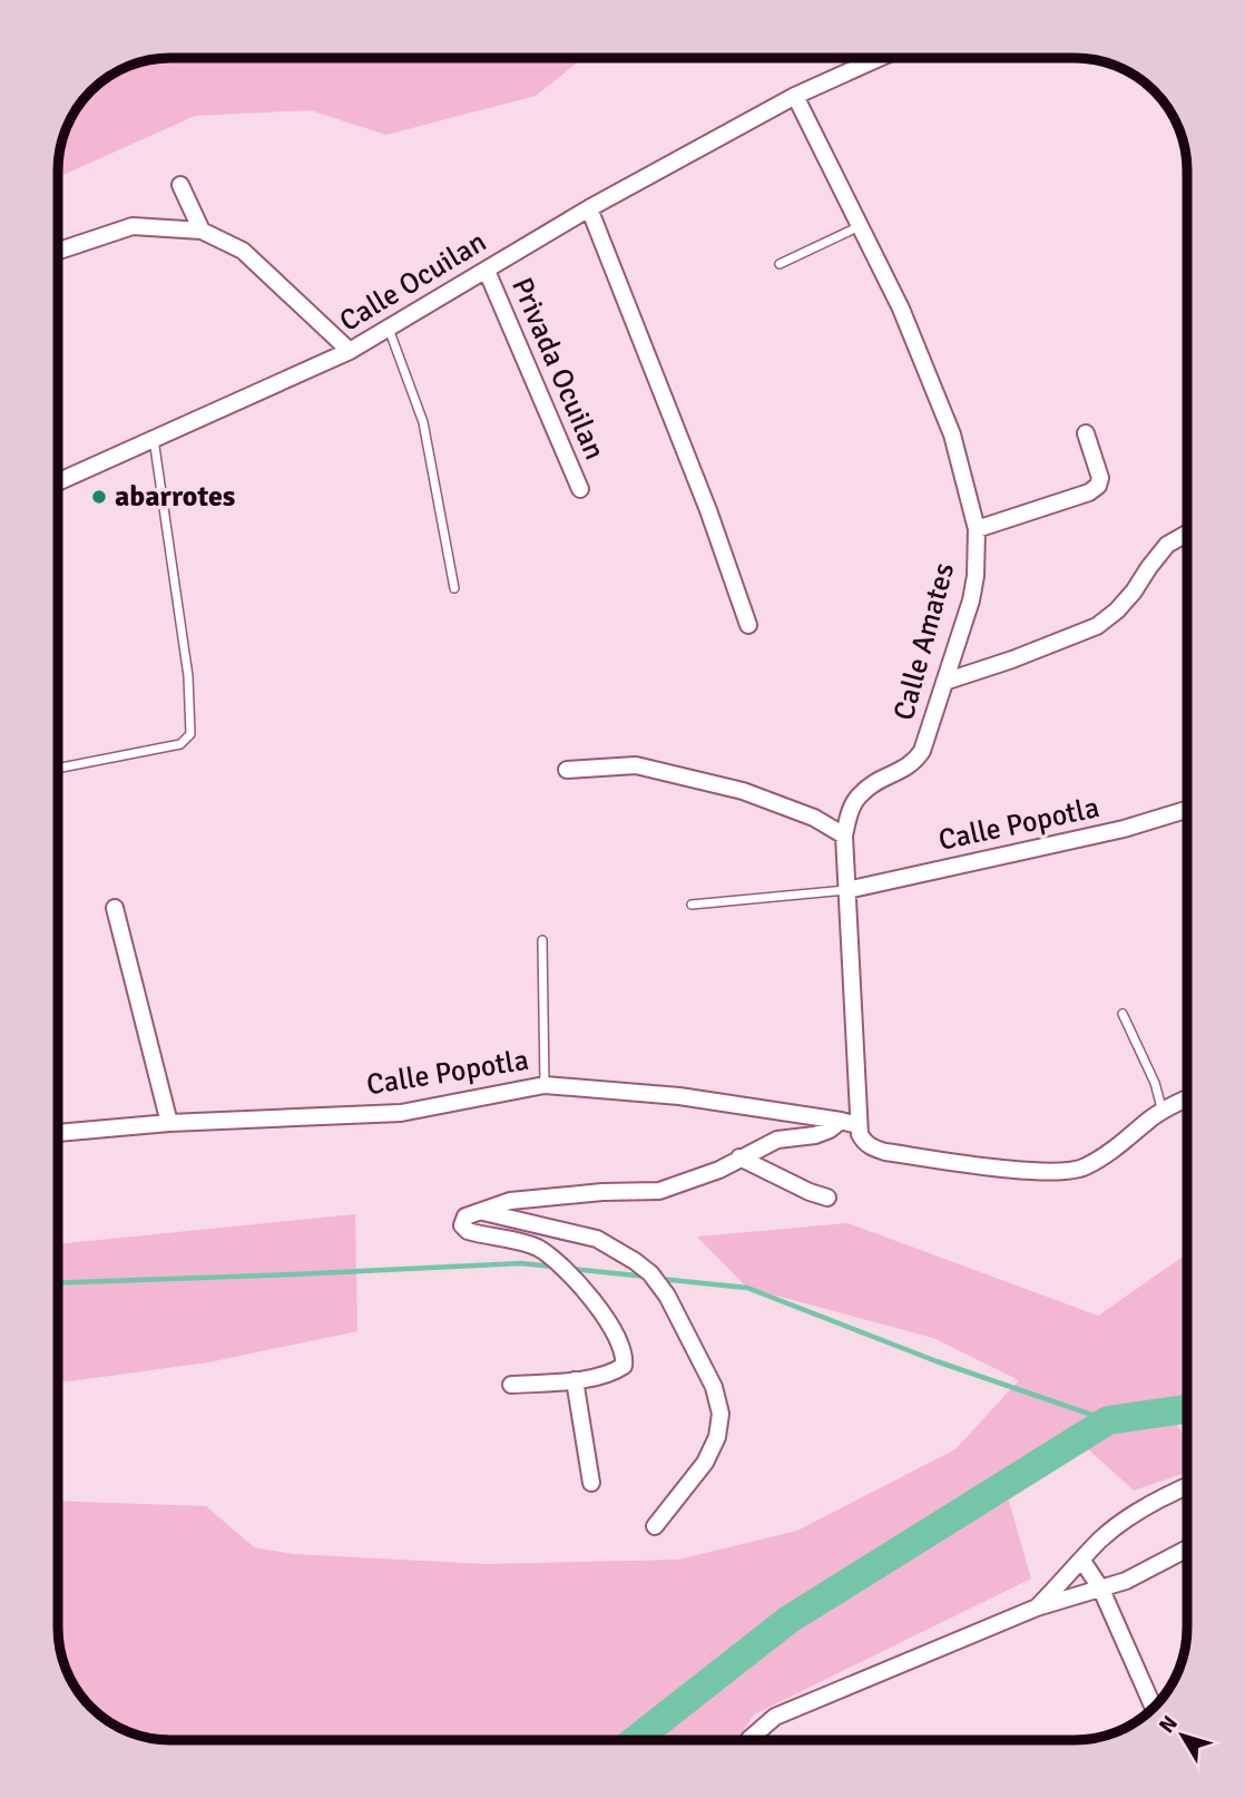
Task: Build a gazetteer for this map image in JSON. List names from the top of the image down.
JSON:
{
  "streets": {
    "street": [
      "Calle Ocuilan",
      "Privada Ocuilan",
      "Calle Amates",
      "Calle Popotla"
    ]
  },
  "crossings": [
    ["Calle Ocuilan", "Privada Ocuilan"],
    ["Calle Ocuilan", "Calle Amates"],
    ["Calle Amates", "Calle Popotla"]
  ],
  "places": ["abarrotes"],
  "north": "top left"
}
